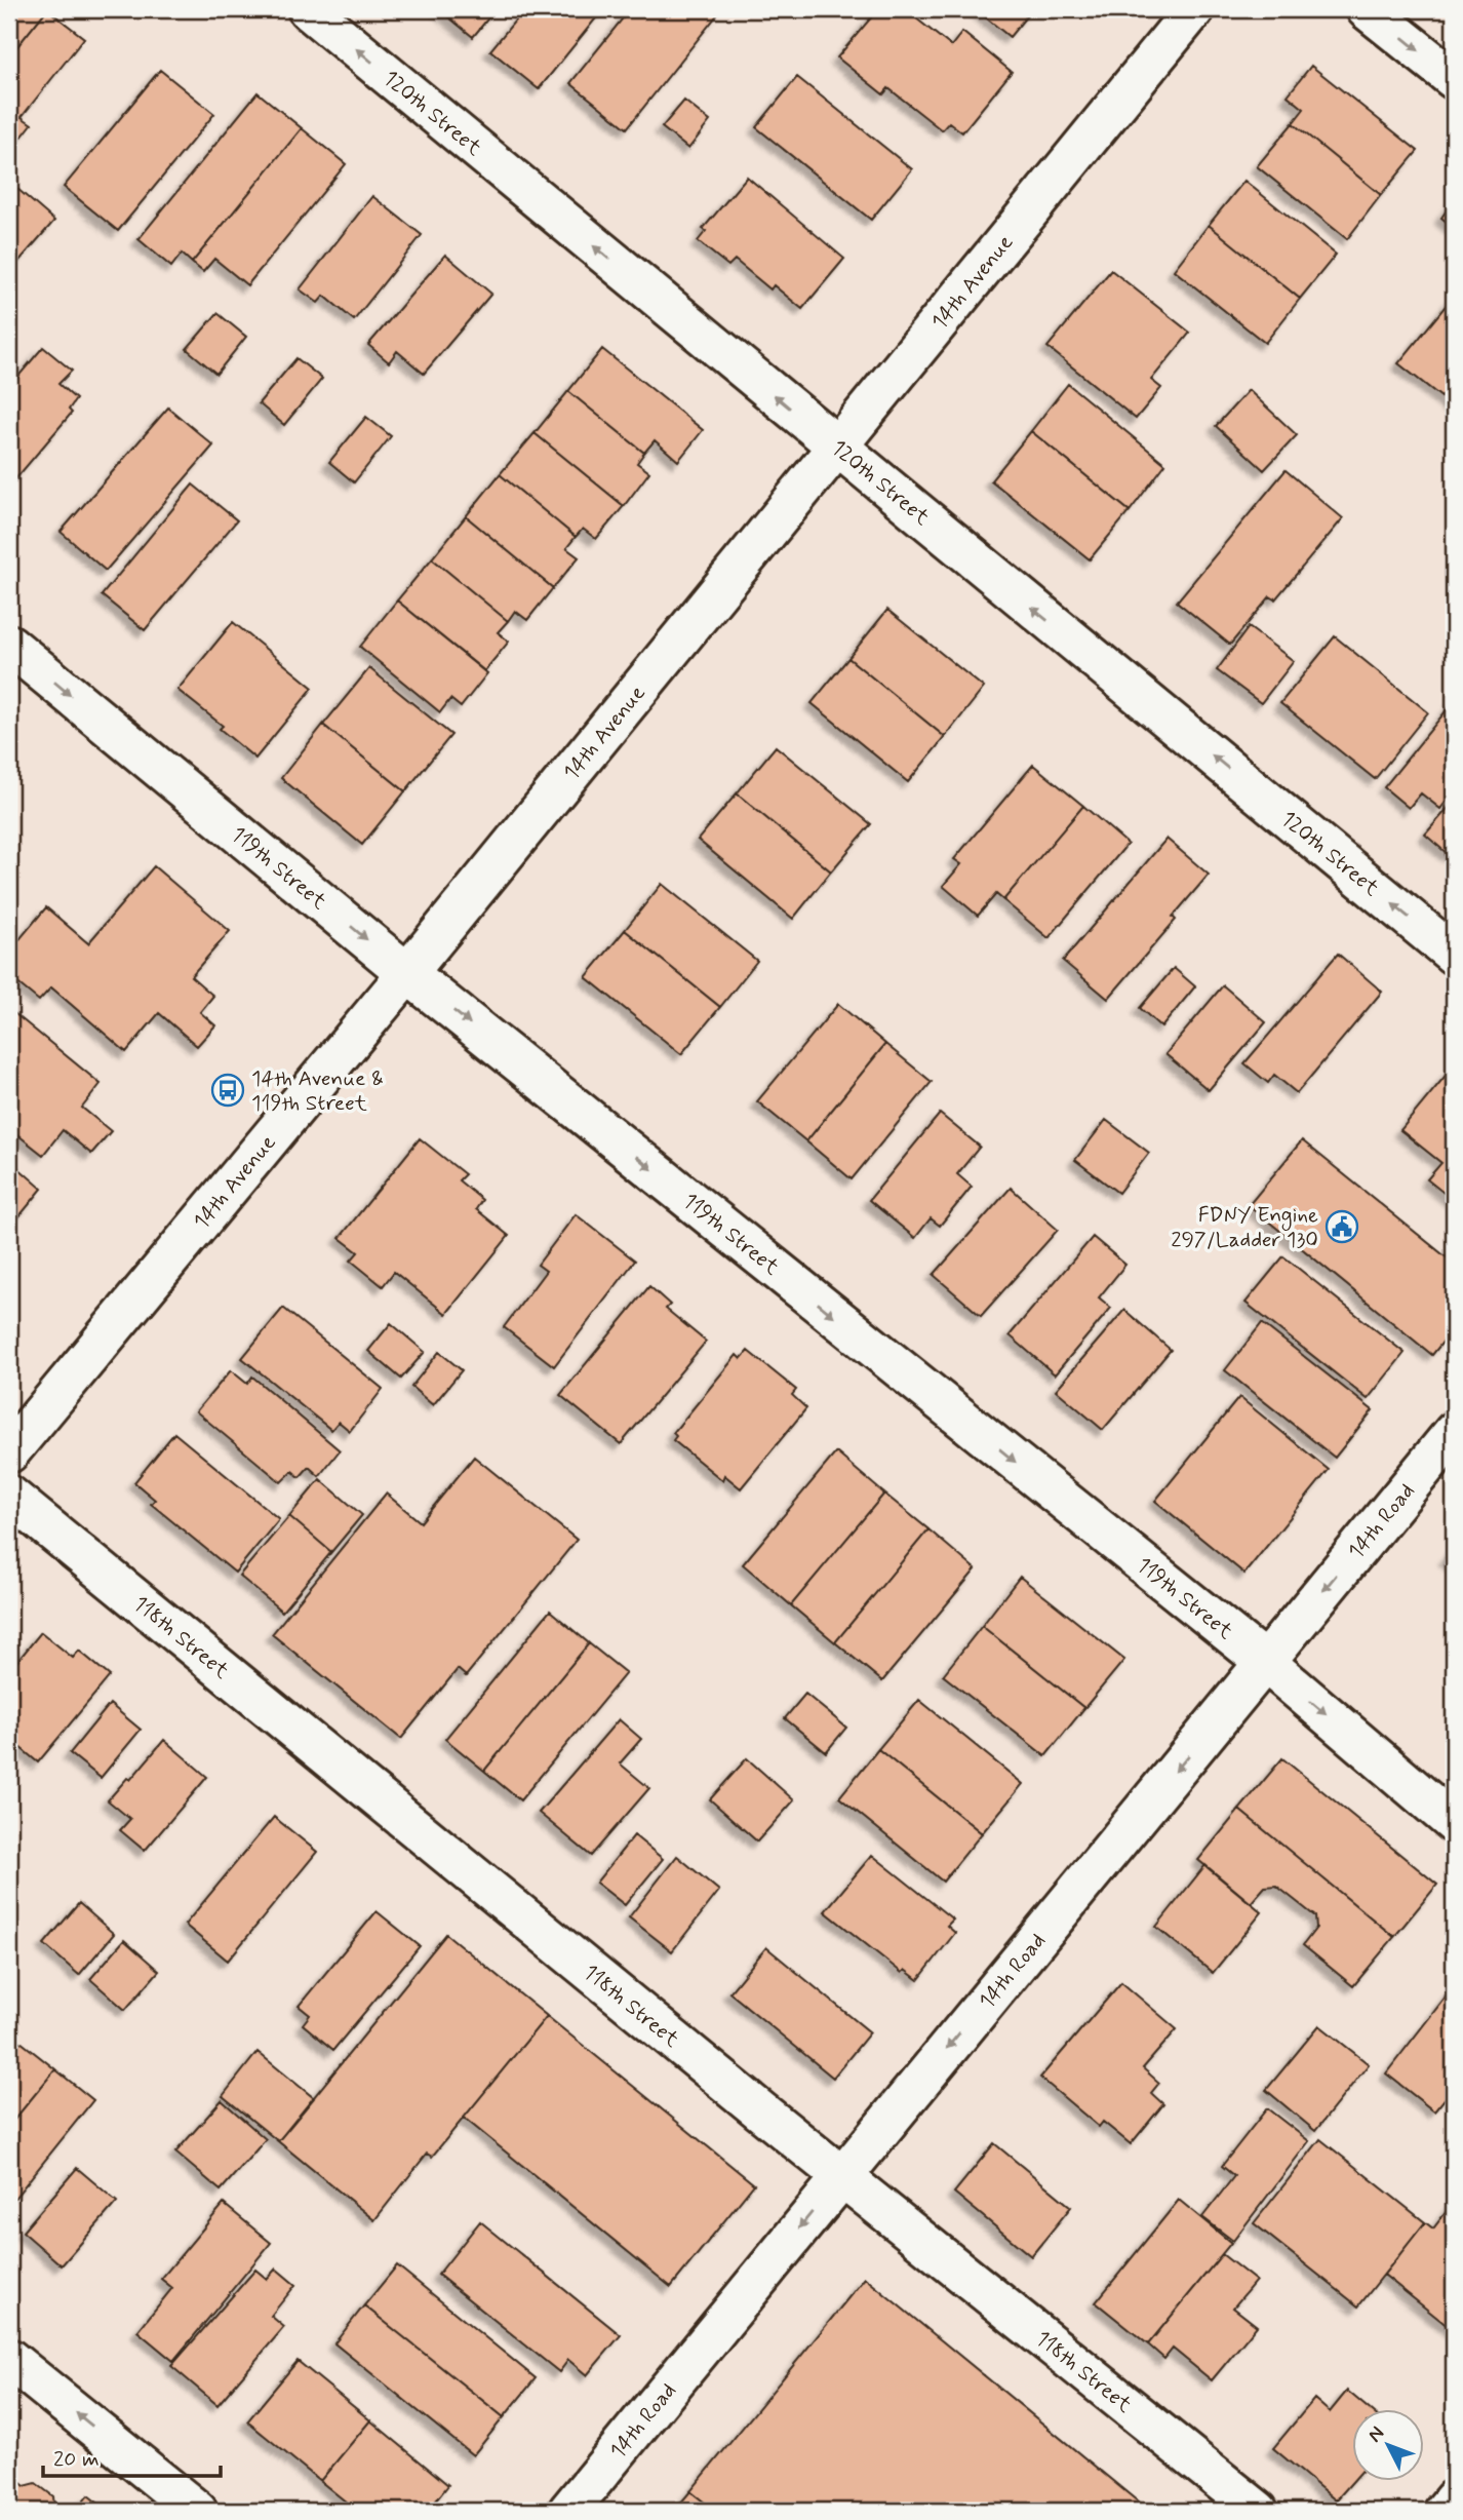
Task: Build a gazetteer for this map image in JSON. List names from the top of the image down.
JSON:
{
  "streets": {
    "street": [
      "120th Street",
      "14th Avenue",
      "119th Street",
      "14th Road",
      "118th Street"
    ]
  },
  "crossings": [
    ["120th Street", "14th Avenue"],
    ["14th Avenue", "119th Street"],
    ["119th Street", "14th Road"],
    ["14th Road", "118th Street"]
  ],
  "one_way": ["120th Street", "119th Street", "14th Road"],
  "places": {
    "bus stop": ["14th Avenue & 119th Street"],
    "public building": ["FDNY Engine 297/Ladder 130"]
  },
  "scale_bar": "20 m",
  "north": "top left"
}
